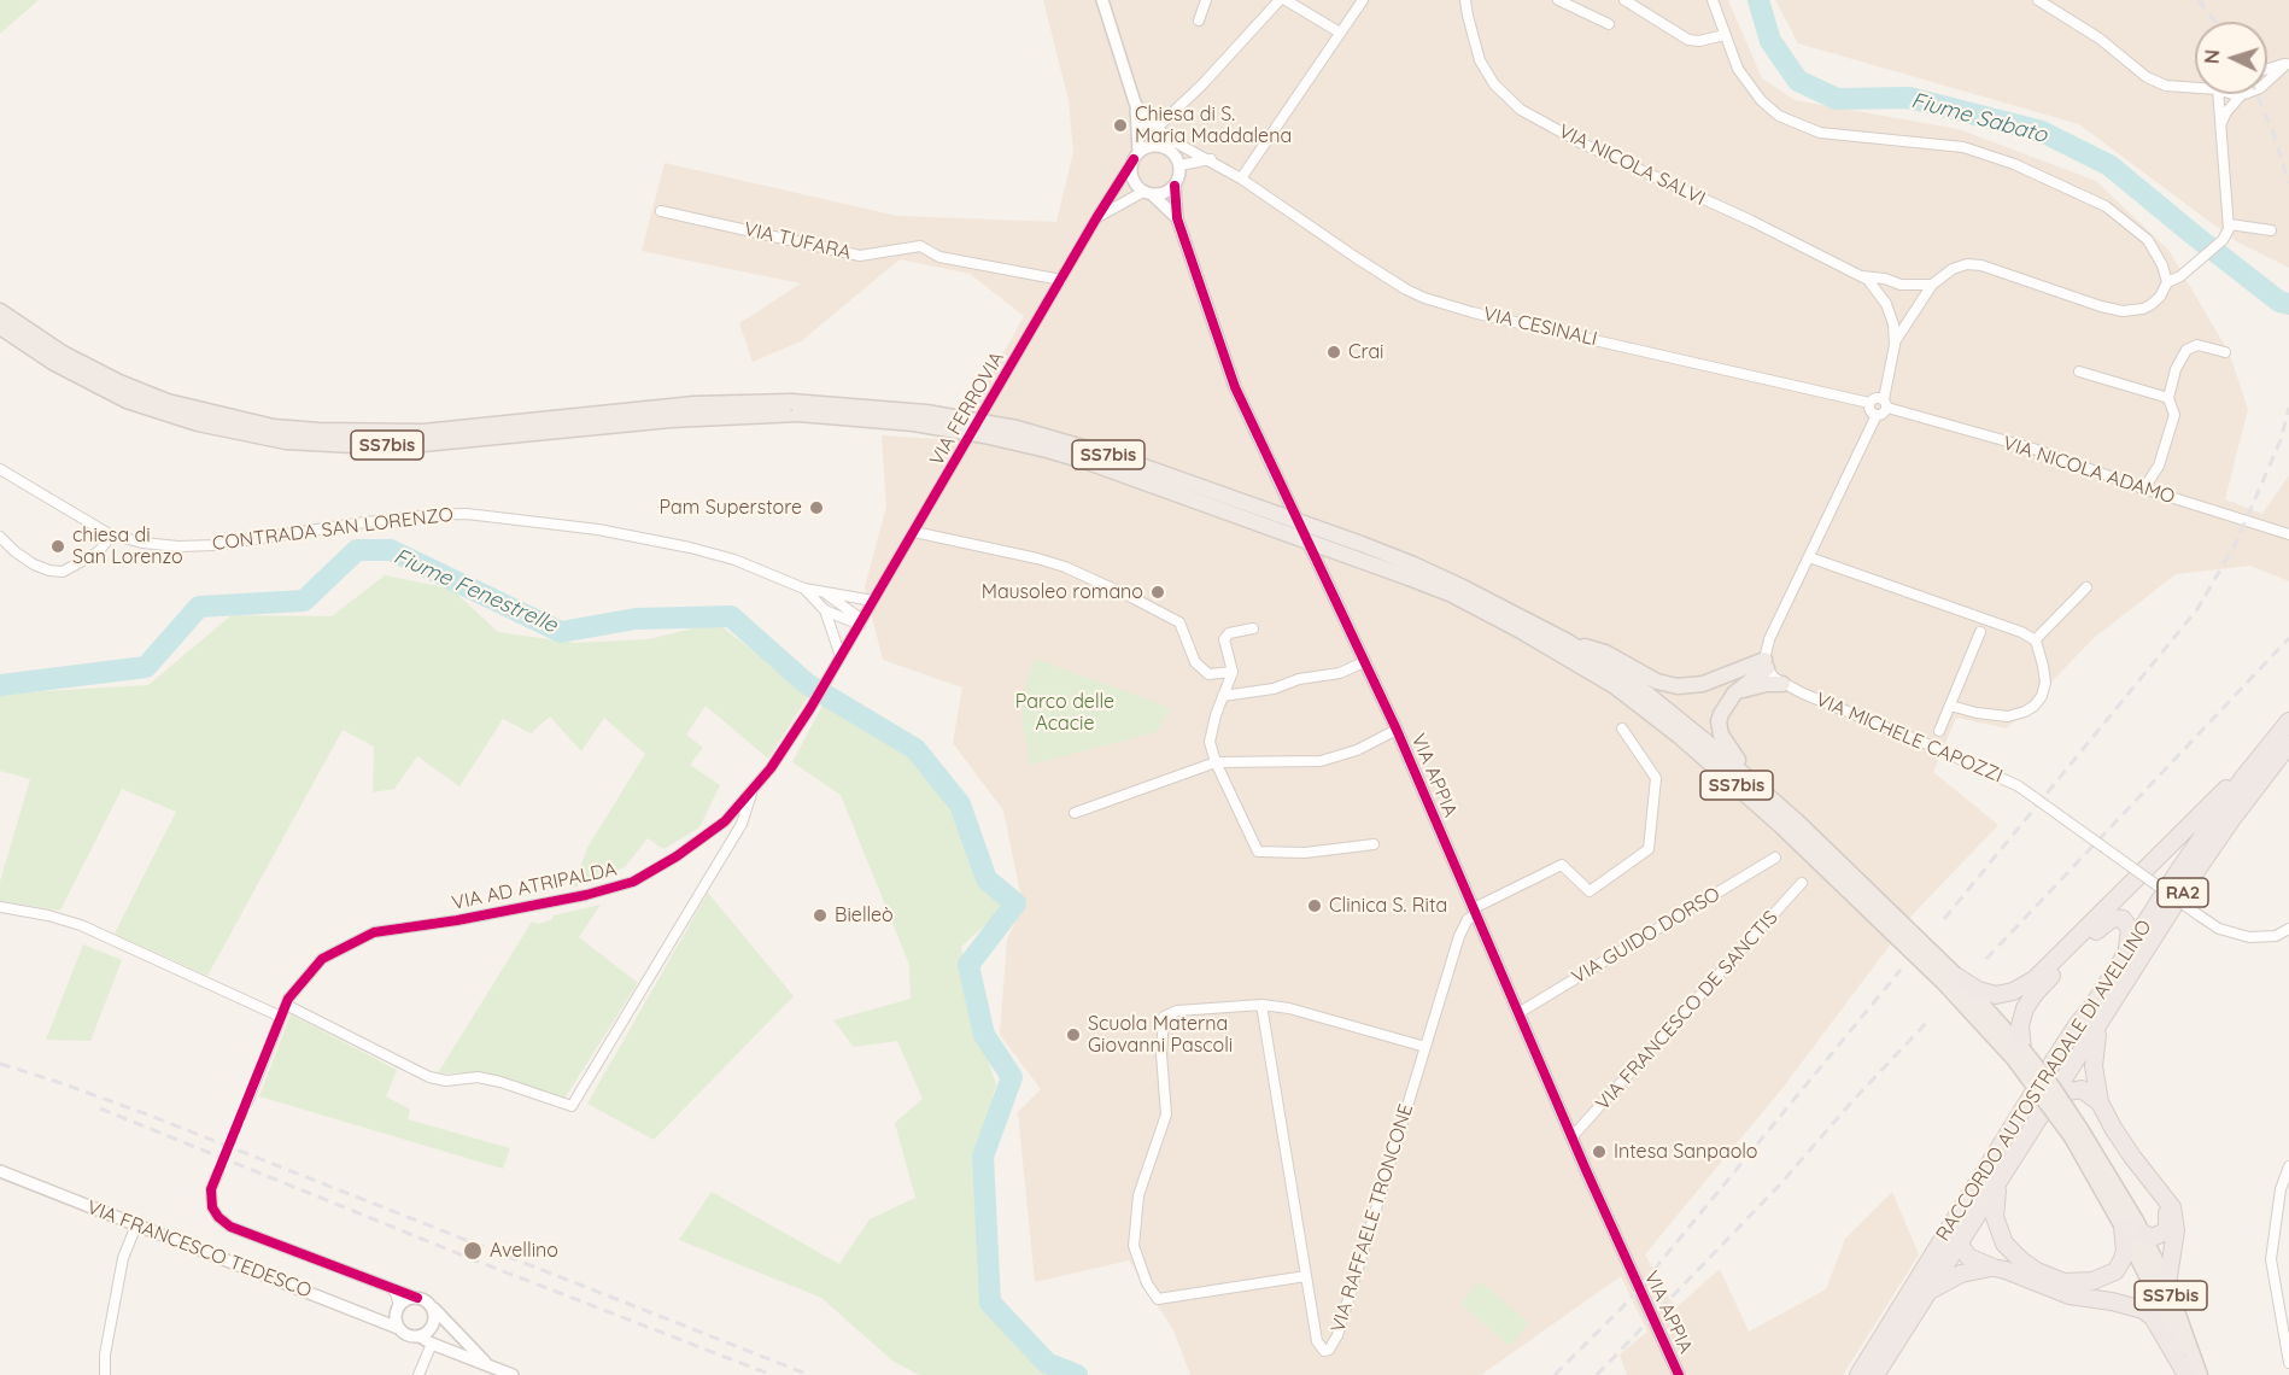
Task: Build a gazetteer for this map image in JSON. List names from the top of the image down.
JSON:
{
  "streets": {
    "highway": ["SS7bis", "RA2", "RACCORDO AUTOSTRADALE DI AVELLINO"],
    "street": [
      "VIA NICOLA SALVI",
      "VIA TUFARA",
      "VIA CESINALI",
      "VIA FERROVIA",
      "VIA NICOLA ADAMO",
      "CONTRADA SAN LORENZO",
      "VIA MICHELE CAPOZZI",
      "VIA APPIA",
      "VIA AD ATRIPALDA",
      "VIA GUIDO DORSO",
      "VIA FRANCESCO DE SANCTIS",
      "VIA RAFFAELE TRONCONE",
      "VIA FRANCESCO TEDESCO"
    ]
  },
  "crossings": [
    ["VIA TUFARA", "VIA FERROVIA"],
    ["VIA CESINALI", "VIA NICOLA ADAMO"],
    ["VIA FERROVIA", "CONTRADA SAN LORENZO"],
    ["VIA FERROVIA", "VIA APPIA"],
    ["VIA FERROVIA", "VIA AD ATRIPALDA"],
    ["VIA APPIA", "VIA GUIDO DORSO"],
    ["VIA APPIA", "VIA FRANCESCO DE SANCTIS"],
    ["VIA APPIA", "VIA RAFFAELE TRONCONE"]
  ],
  "water": ["Fiume Sabato", "Fiume Fenestrelle"],
  "parks": ["Parco delle Acacie"],
  "places": [
    "Chiesa di S. Maria Maddalena",
    "Crai",
    "Pam Superstore",
    "chiesa di San Lorenzo",
    "Mausoleo romano",
    "Clinica S. Rita",
    "Bielleò",
    "Scuola Materna Giovanni Pascoli",
    "Intesa Sanpaolo",
    "Avellino"
  ],
  "north": "left"
}
